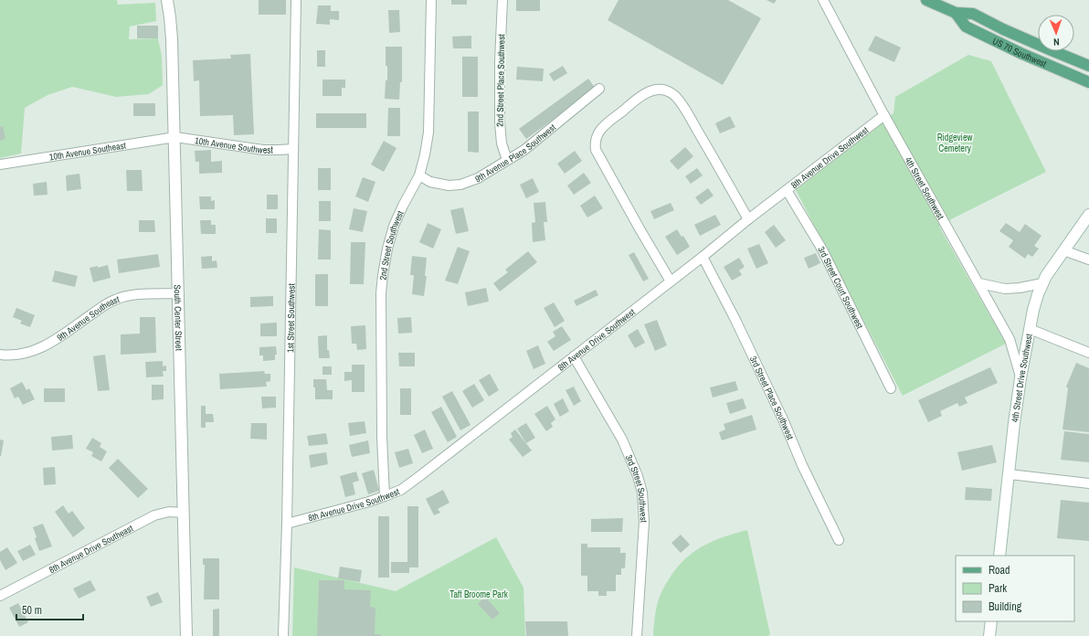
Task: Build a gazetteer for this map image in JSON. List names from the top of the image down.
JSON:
{
  "streets": {
    "main road": ["US 70 Southwest"],
    "street": [
      "2nd Street Place Southwest",
      "10th Avenue Southwest",
      "10th Avenue Southeast",
      "9th Avenue Place Southwest",
      "8th Avenue Drive Southwest",
      "4th Street Southwest",
      "2nd Street Southwest",
      "3rd Street Court Southwest",
      "South Center Street",
      "1st Street Southwest",
      "9th Avenue Southeast",
      "4th Street Drive Southwest",
      "3rd Street Place Southwest",
      "3rd Street Southwest",
      "8th Avenue Drive Southeast"
    ]
  },
  "crossings": [
    ["2nd Street Place Southwest", "9th Avenue Place Southwest"],
    ["10th Avenue Southwest", "10th Avenue Southeast"],
    ["10th Avenue Southwest", "South Center Street"],
    ["10th Avenue Southwest", "1st Street Southwest"],
    ["10th Avenue Southeast", "South Center Street"],
    ["9th Avenue Place Southwest", "2nd Street Southwest"],
    ["8th Avenue Drive Southwest", "4th Street Southwest"],
    ["8th Avenue Drive Southwest", "2nd Street Southwest"],
    ["8th Avenue Drive Southwest", "3rd Street Court Southwest"],
    ["8th Avenue Drive Southwest", "1st Street Southwest"],
    ["8th Avenue Drive Southwest", "3rd Street Place Southwest"],
    ["8th Avenue Drive Southwest", "3rd Street Southwest"],
    ["4th Street Southwest", "4th Street Drive Southwest"],
    ["South Center Street", "9th Avenue Southeast"],
    ["South Center Street", "8th Avenue Drive Southeast"]
  ],
  "parks": ["Ridgeview Cemetery", "Taft Broome Park"],
  "legend": ["Road", "Park", "Building"],
  "scale_bar": "50 m",
  "north": "bottom"
}
